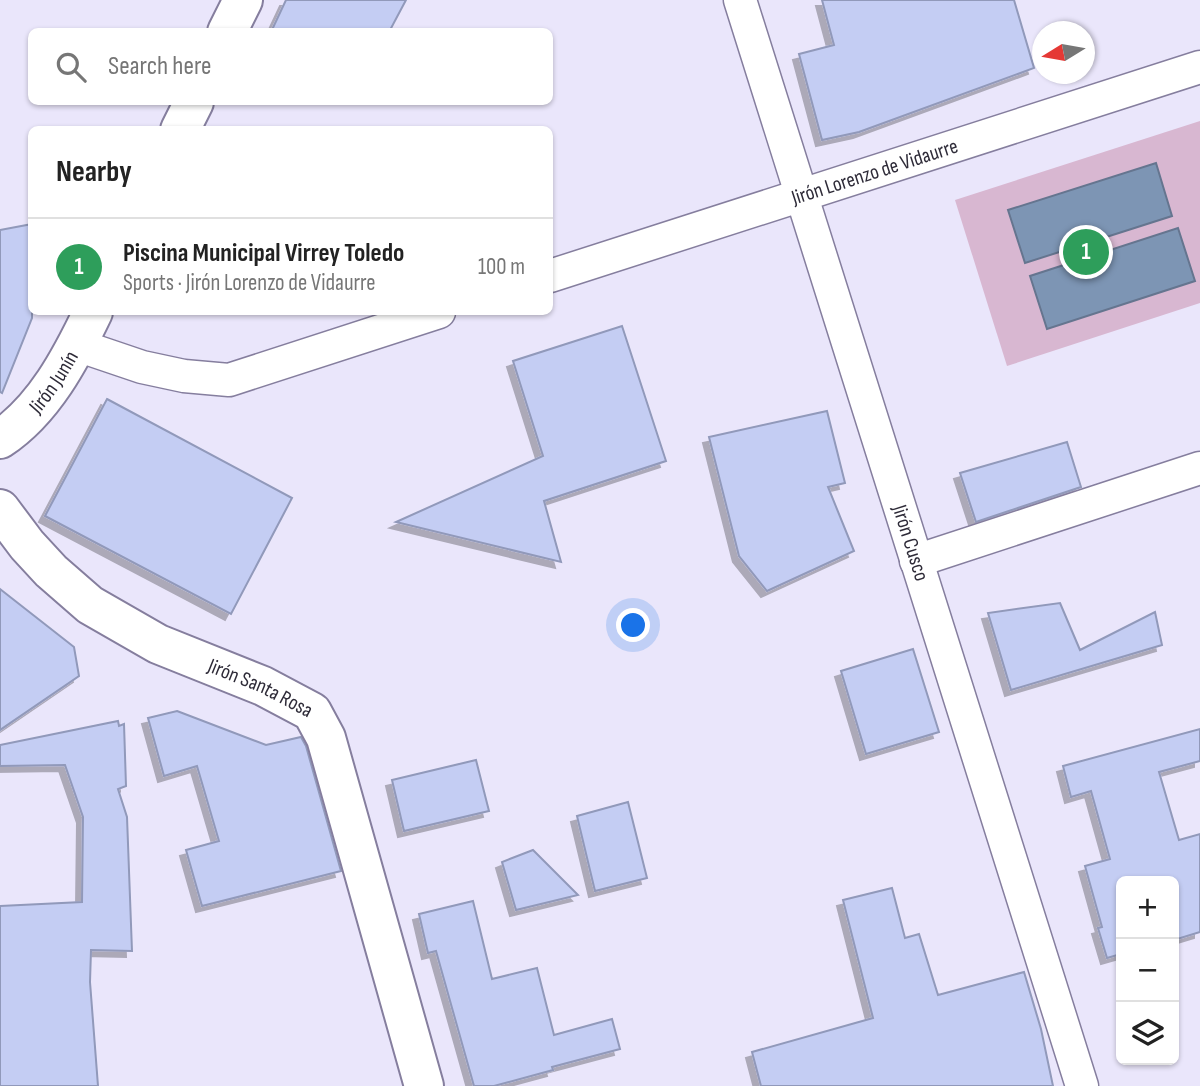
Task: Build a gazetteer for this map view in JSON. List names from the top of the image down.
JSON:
{
  "streets": {
    "street": [
      "Jirón Lorenzo de Vidaurre",
      "Jirón Junín",
      "Jirón Cusco",
      "Jirón Santa Rosa"
    ]
  },
  "crossings": [
    ["Jirón Lorenzo de Vidaurre", "Jirón Cusco"]
  ],
  "north": "left",
  "page": {
    "search": "Search here",
    "heading": "Nearby",
    "list": [
      {
        "mark": "1",
        "name": "Piscina Municipal Virrey Toledo",
        "note": "Sports · Jirón Lorenzo de Vidaurre",
        "value": "100 m"
      }
    ],
    "pins": "1",
    "map_buttons": ["+", "−"]
  }
}
